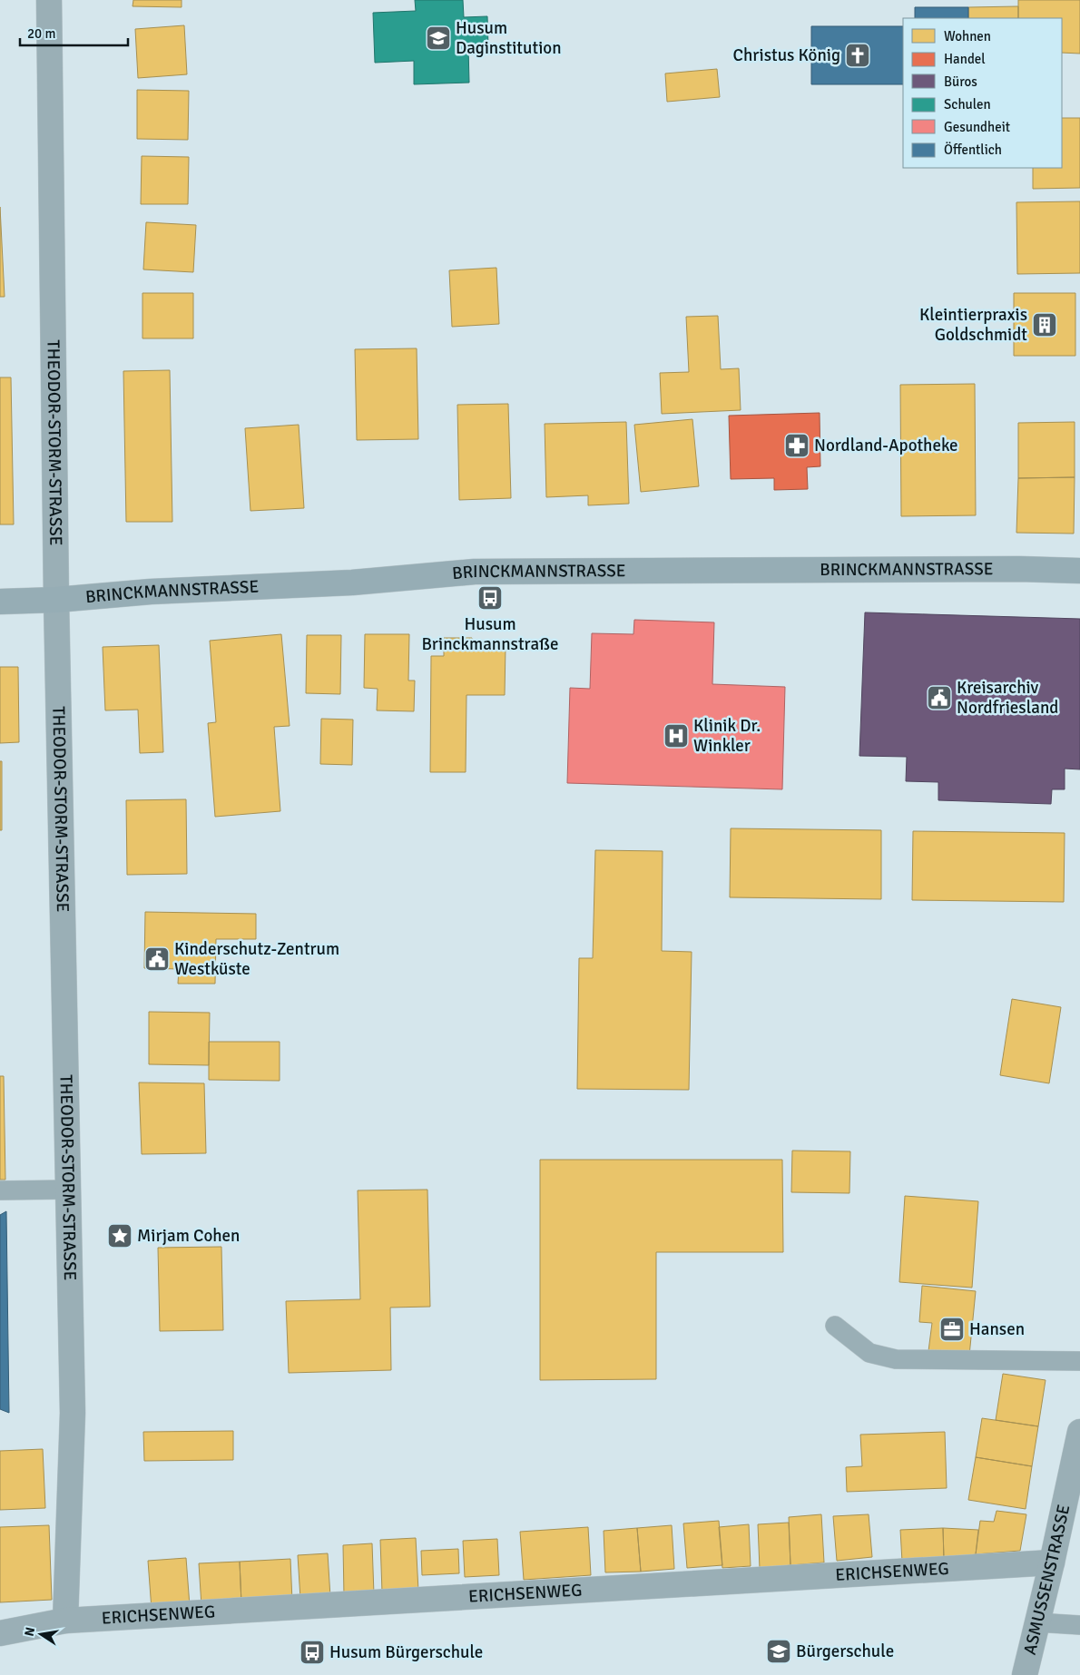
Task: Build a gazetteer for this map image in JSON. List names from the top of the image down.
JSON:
{
  "streets": {
    "main road": ["BRINCKMANNSTRASSE"],
    "street": ["THEODOR-STORM-STRASSE", "ERICHSENWEG", "ASMUSSENSTRASSE"]
  },
  "crossings": [
    ["THEODOR-STORM-STRASSE", "BRINCKMANNSTRASSE"],
    ["THEODOR-STORM-STRASSE", "ERICHSENWEG"],
    ["ERICHSENWEG", "ASMUSSENSTRASSE"]
  ],
  "places": {
    "school or university": ["Husum Daginstitution", "Bürgerschule"],
    "church": ["Christus König"],
    "building": ["Kleintierpraxis Goldschmidt"],
    "pharmacy": ["Nordland-Apotheke"],
    "bus stop": ["Husum Brinckmannstraße", "Husum Bürgerschule"],
    "public building": ["Kreisarchiv Nordfriesland", "Kinderschutz-Zentrum Westküste"],
    "hospital": ["Klinik Dr. Winkler"],
    "place": ["Mirjam Cohen"],
    "office": ["Hansen"]
  },
  "legend": [
    "Wohnen",
    "Handel",
    "Büros",
    "Schulen",
    "Gesundheit",
    "Öffentlich"
  ],
  "scale_bar": "20 m",
  "north": "left"
}
